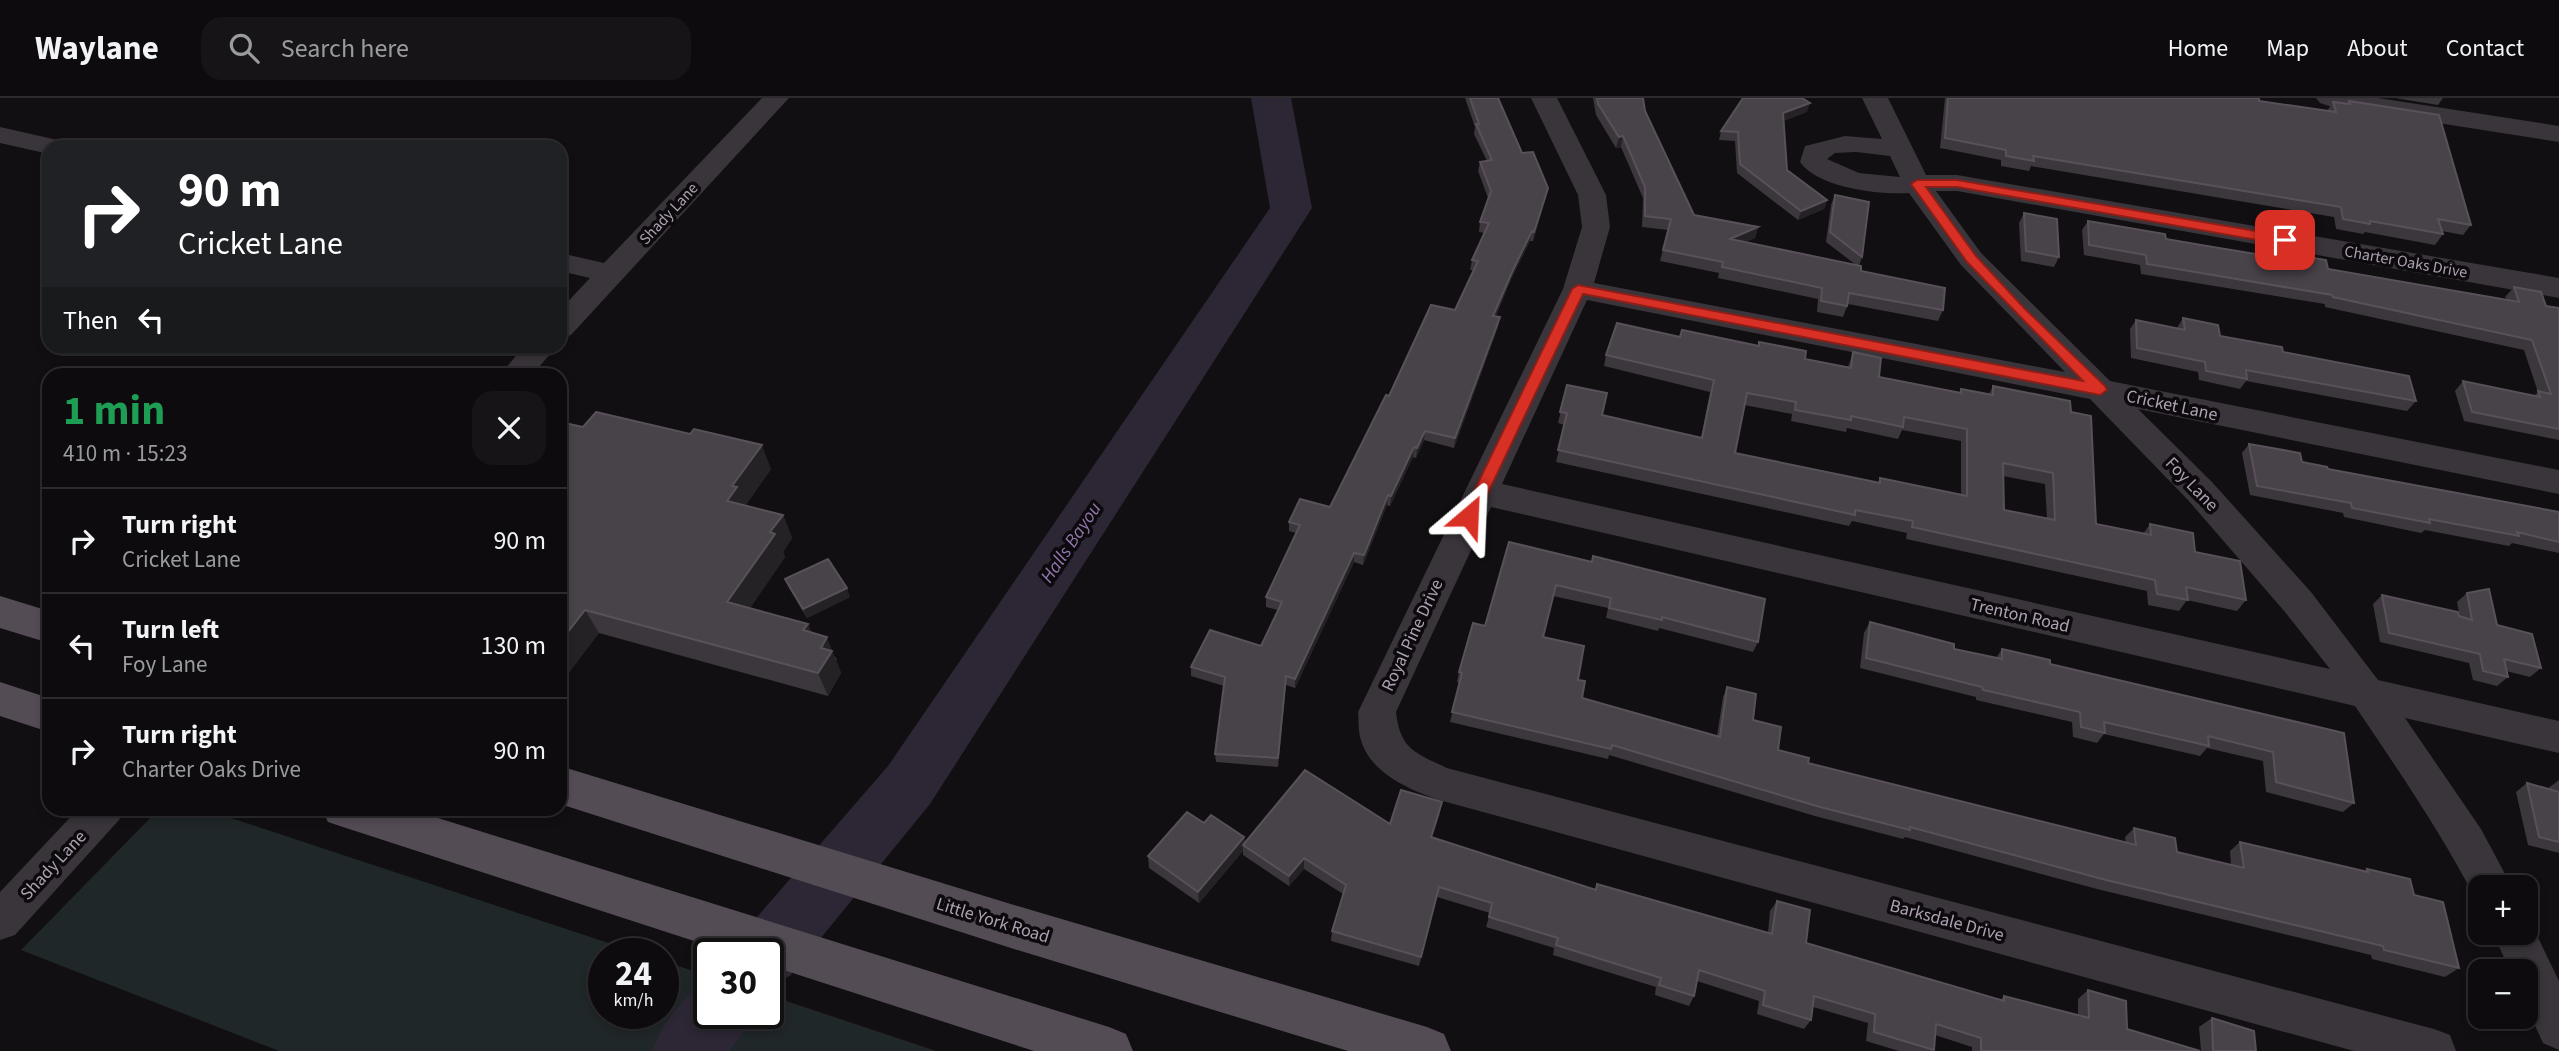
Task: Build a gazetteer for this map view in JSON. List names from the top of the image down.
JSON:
{
  "streets": {
    "main road": ["Little York Road"],
    "street": [
      "Shady Lane",
      "Charter Oaks Drive",
      "Cricket Lane",
      "Foy Lane",
      "Trenton Road",
      "Royal Pine Drive",
      "Barksdale Drive"
    ]
  },
  "crossings": [
    ["Charter Oaks Drive", "Foy Lane"],
    ["Cricket Lane", "Foy Lane"],
    ["Cricket Lane", "Royal Pine Drive"],
    ["Foy Lane", "Trenton Road"],
    ["Trenton Road", "Royal Pine Drive"],
    ["Royal Pine Drive", "Barksdale Drive"]
  ],
  "water": ["Halls Bayou"],
  "page": {
    "header": "Waylane",
    "search": "Search here",
    "nav": [
      "Home",
      "Map",
      "About",
      "Contact"
    ],
    "turn": ["90 m", "Cricket Lane"],
    "then": "Then",
    "heading": ["1 min", "410 m · 15:23"],
    "list": [
      {
        "name": "Turn right",
        "note": "Cricket Lane",
        "value": "90 m"
      },
      {
        "name": "Turn left",
        "note": "Foy Lane",
        "value": "130 m"
      },
      {
        "name": "Turn right",
        "note": "Charter Oaks Drive",
        "value": "90 m"
      }
    ],
    "map_buttons": ["+", "−"],
    "speed": "24 km/h",
    "limit": "30"
  }
}
